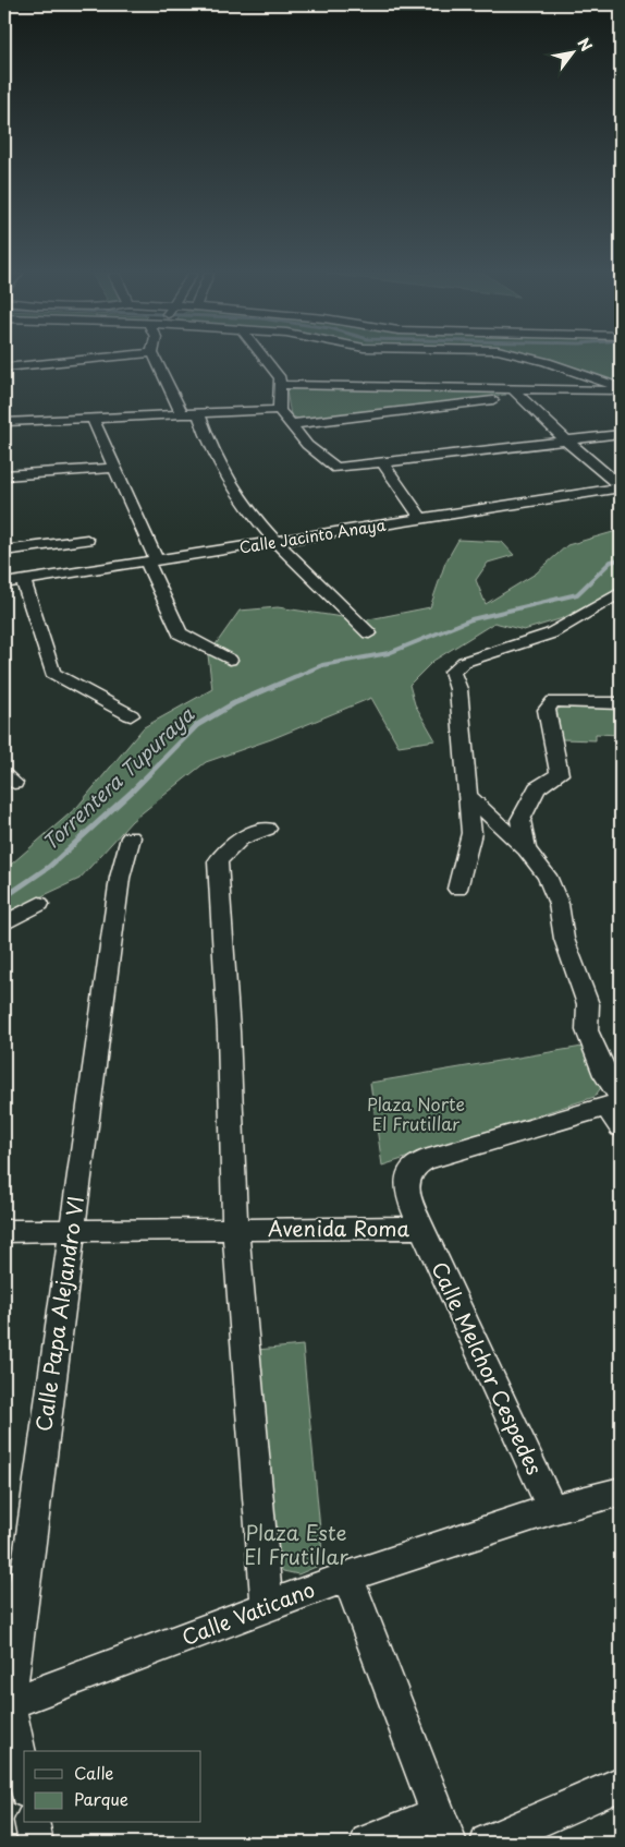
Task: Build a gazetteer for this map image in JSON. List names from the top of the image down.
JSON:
{
  "streets": {
    "street": [
      "Calle Jacinto Anaya",
      "Avenida Roma",
      "Calle Papa Alejandro VI",
      "Calle Melchor Cespedes",
      "Calle Vaticano"
    ]
  },
  "crossings": [
    ["Avenida Roma", "Calle Papa Alejandro VI"],
    ["Avenida Roma", "Calle Melchor Cespedes"],
    ["Calle Papa Alejandro VI", "Calle Vaticano"],
    ["Calle Melchor Cespedes", "Calle Vaticano"]
  ],
  "water": ["Torrentera Tupuraya"],
  "parks": ["Plaza Norte El Frutillar", "Plaza Este El Frutillar"],
  "legend": ["Calle", "Parque"],
  "north": "top right"
}
